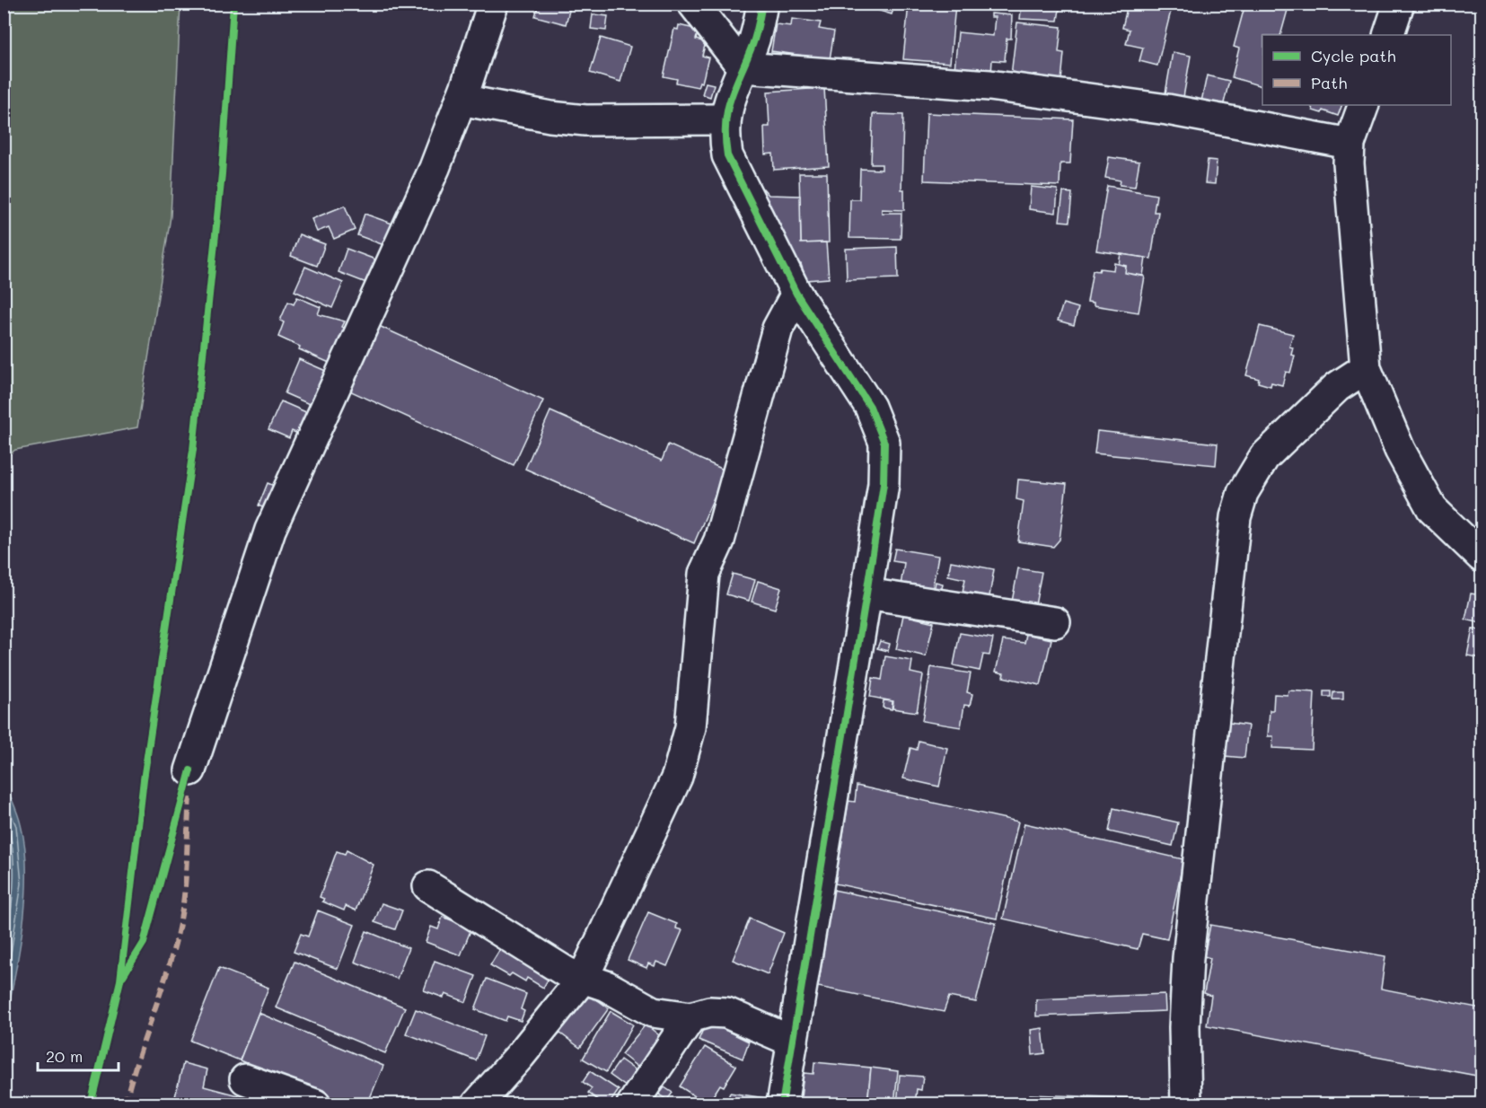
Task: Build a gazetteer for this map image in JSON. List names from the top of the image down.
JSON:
{
  "legend": ["Cycle path", "Path"],
  "scale_bar": "20 m"
}
